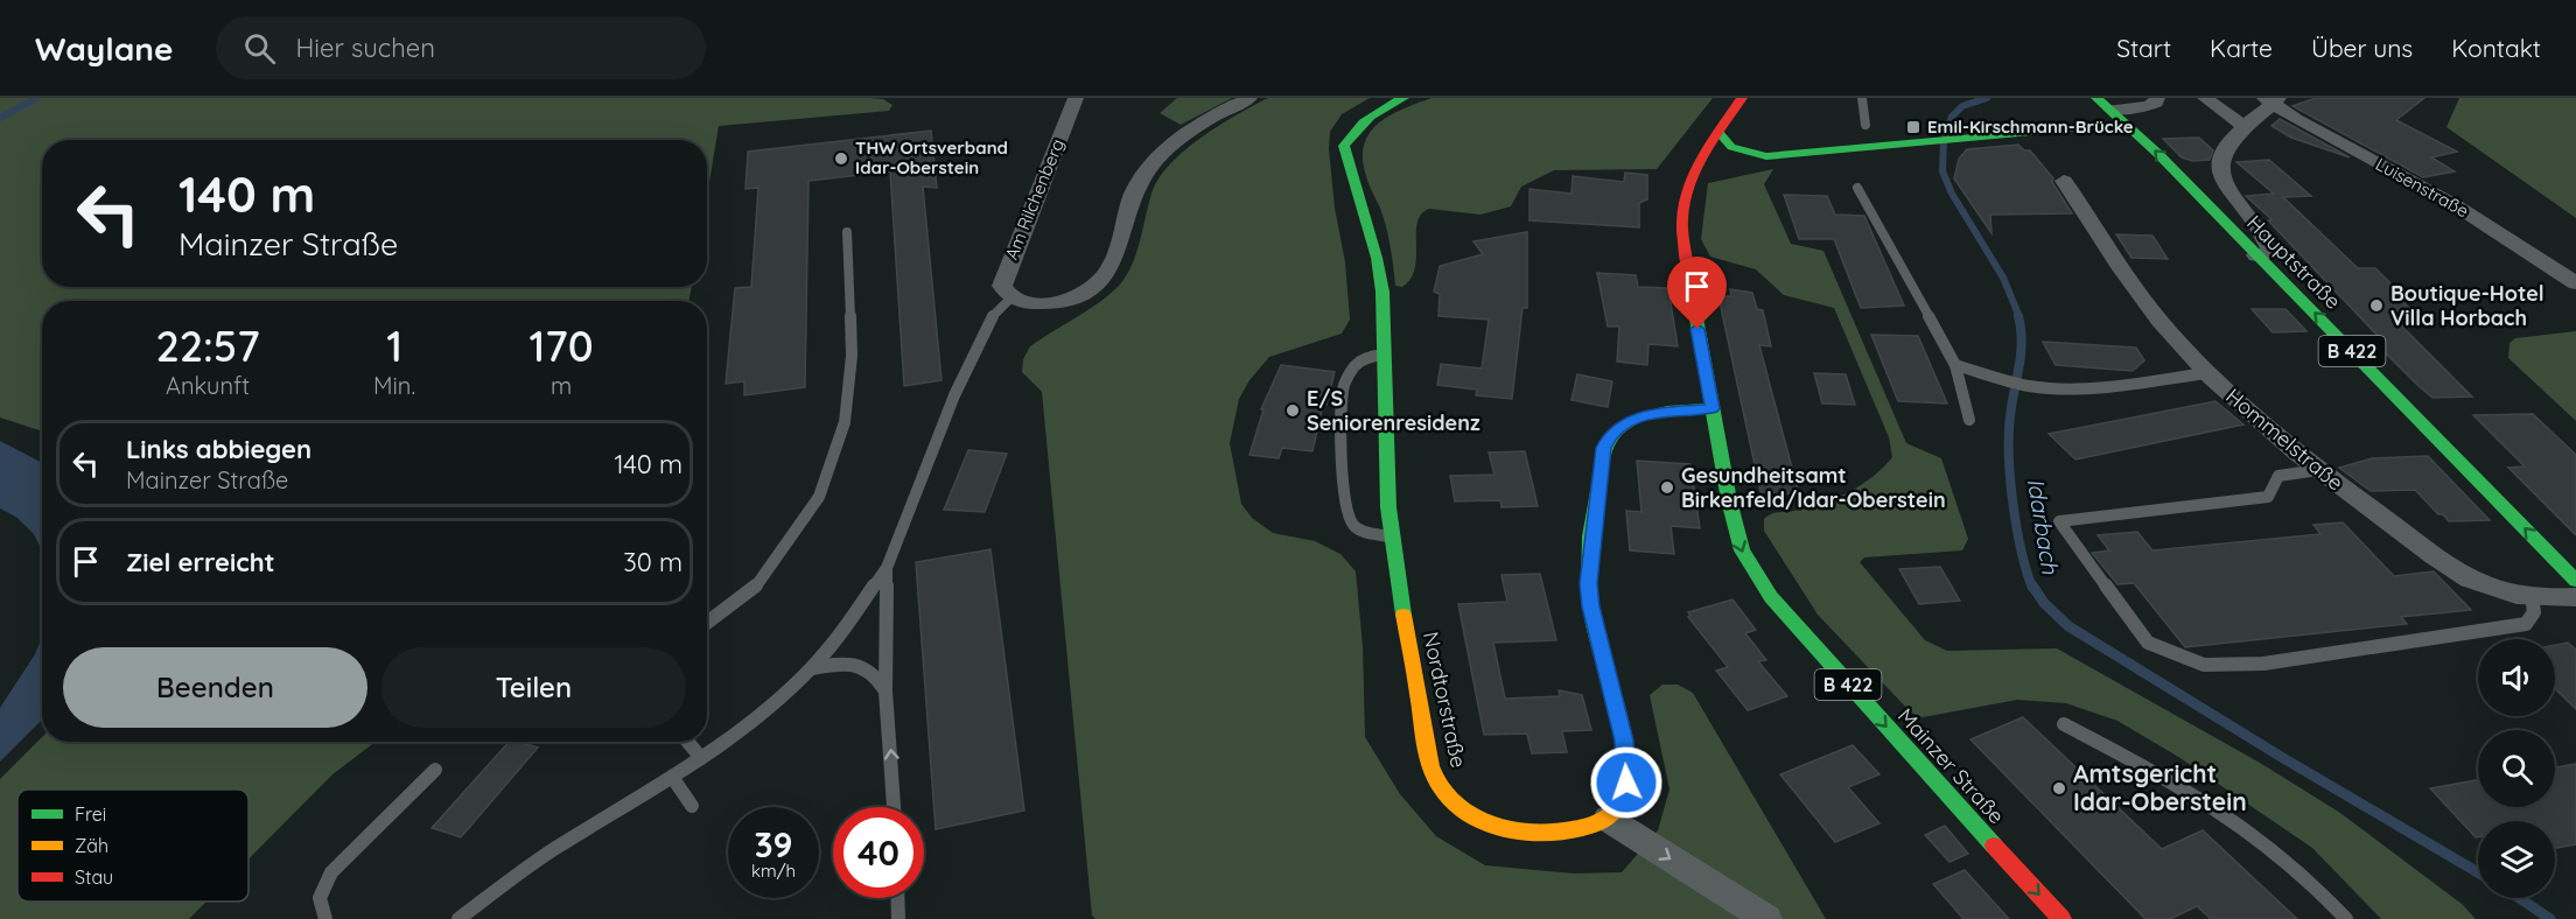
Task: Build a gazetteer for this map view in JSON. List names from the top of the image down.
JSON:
{
  "streets": {
    "main road": [
      "Hauptstraße",
      "B 422",
      "Nordtorstraße",
      "Mainzer Straße"
    ],
    "street": ["Luisenstraße", "Am Rilchenberg", "Hommelstraße"]
  },
  "one_way": ["Hauptstraße", "Mainzer Straße"],
  "water": ["Idarbach"],
  "places": {
    "transit": ["Emil-Kirschmann-Brücke"],
    "other": [
      "THW Ortsverband Idar-Oberstein",
      "Boutique-Hotel Villa Horbach",
      "E/S Seniorenresidenz",
      "Gesundheitsamt Birkenfeld/Idar-Oberstein",
      "Amtsgericht Idar-Oberstein"
    ]
  },
  "legend": ["Frei", "Zäh", "Stau"],
  "page": {
    "header": "Waylane",
    "search": "Hier suchen",
    "nav": [
      "Start",
      "Karte",
      "Über uns",
      "Kontakt"
    ],
    "turn": ["140 m", "Mainzer Straße"],
    "eta": [
      "22:57",
      "Ankunft",
      "1",
      "Min.",
      "170",
      "m"
    ],
    "list": [
      {
        "name": "Links abbiegen",
        "note": "Mainzer Straße",
        "value": "140 m"
      },
      {
        "name": "Ziel erreicht",
        "value": "30 m"
      }
    ],
    "buttons": ["Beenden", "Teilen"],
    "speed": "39 km/h",
    "limit": "40"
  }
}
